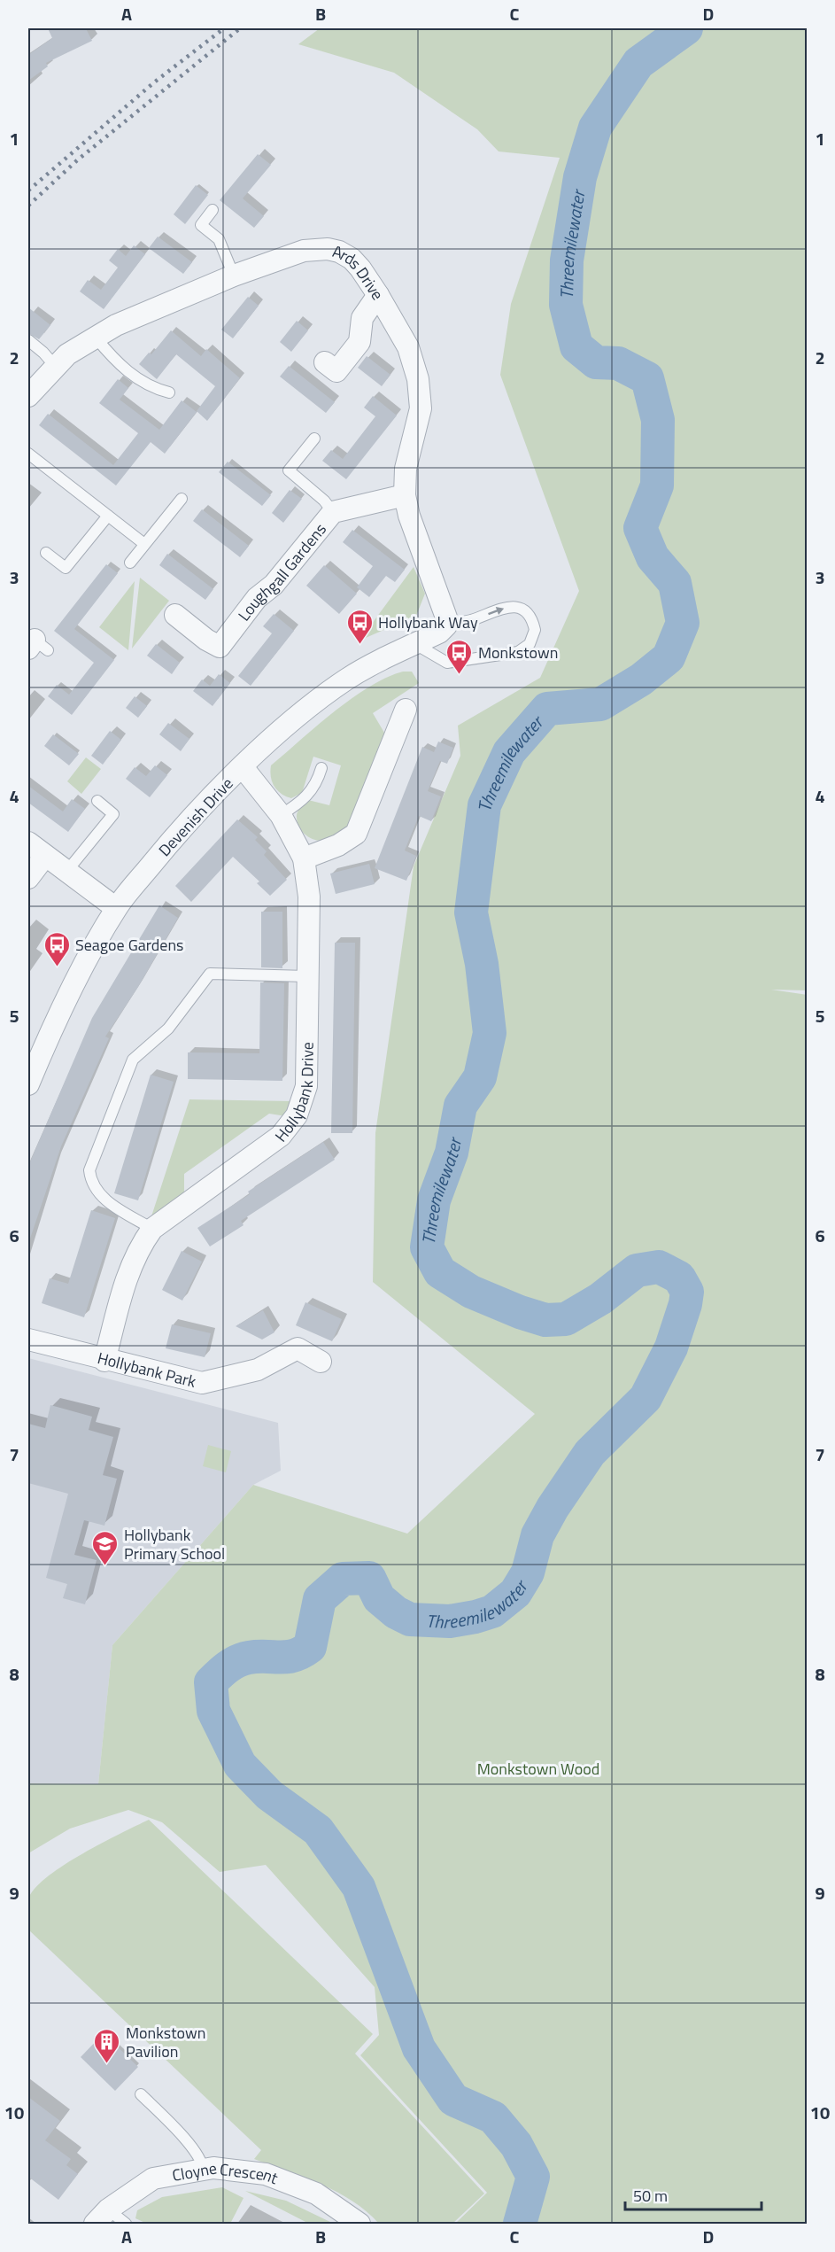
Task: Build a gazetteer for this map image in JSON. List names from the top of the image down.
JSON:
{
  "streets": {
    "street": [
      "Ards Drive",
      "Loughgall Gardens",
      "Devenish Drive",
      "Hollybank Drive",
      "Hollybank Park",
      "Cloyne Crescent"
    ]
  },
  "crossings": [
    ["Ards Drive", "Loughgall Gardens"],
    ["Ards Drive", "Devenish Drive"],
    ["Devenish Drive", "Hollybank Drive"],
    ["Hollybank Drive", "Hollybank Park"]
  ],
  "water": ["Threemilewater"],
  "parks": ["Monkstown Wood"],
  "places": {
    "bus stop": ["Hollybank Way", "Monkstown", "Seagoe Gardens"],
    "school or university": ["Hollybank Primary School"],
    "building": ["Monkstown Pavilion"]
  },
  "scale_bar": "50 m",
  "grid": {
    "columns": [
      "A",
      "B",
      "C",
      "D"
    ],
    "rows": [
      "1",
      "2",
      "3",
      "4",
      "5",
      "6",
      "7",
      "8",
      "9",
      "10"
    ]
  }
}
